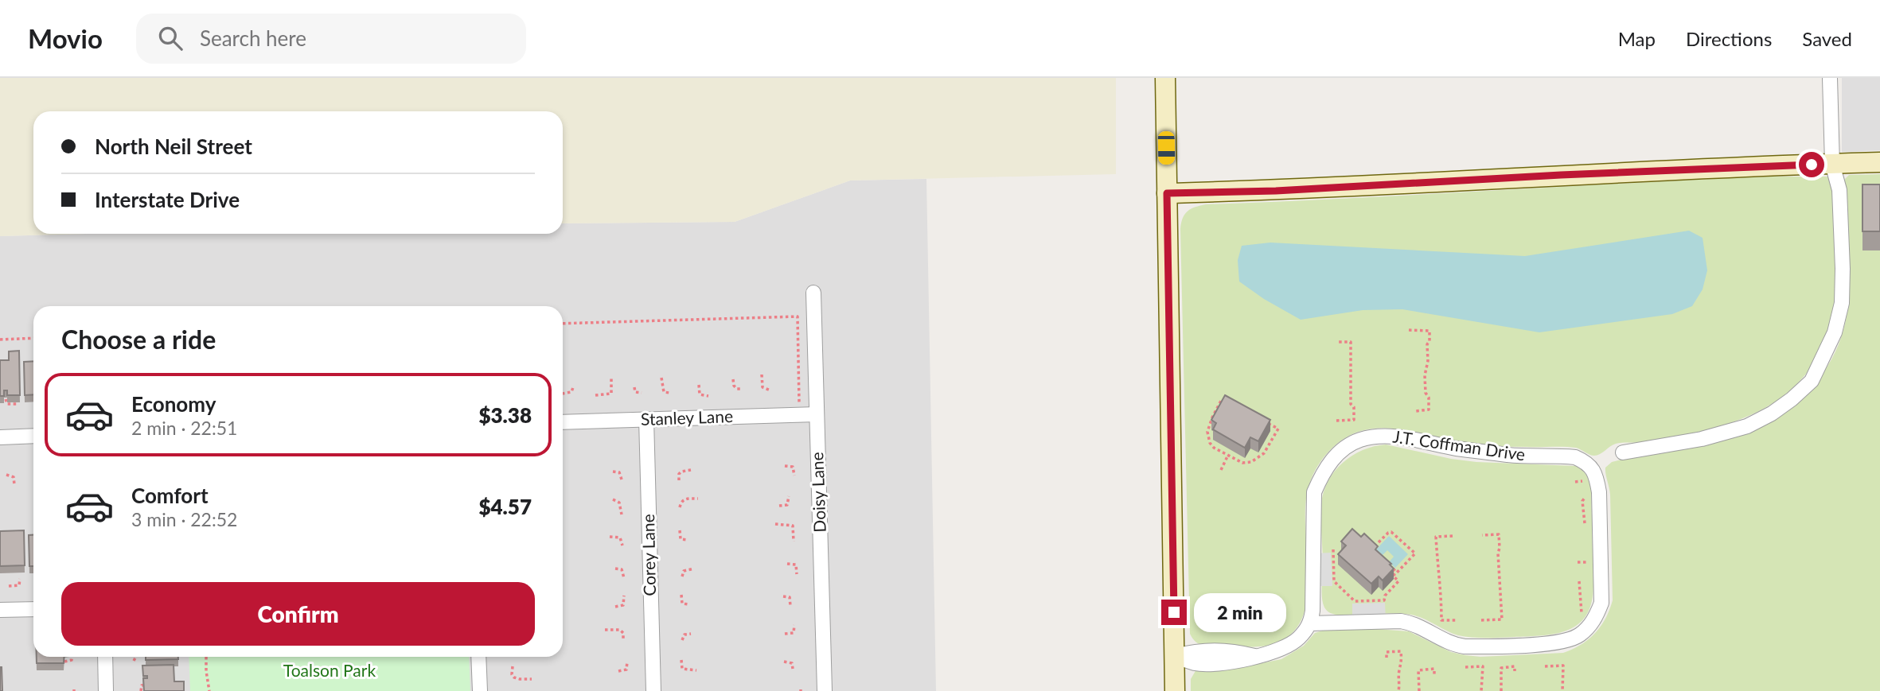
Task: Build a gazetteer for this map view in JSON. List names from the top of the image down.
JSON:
{
  "streets": {
    "street": [
      "Stanley Lane",
      "J.T. Coffman Drive",
      "Doisy Lane",
      "Corey Lane"
    ]
  },
  "crossings": [
    ["Stanley Lane", "Doisy Lane"],
    ["Stanley Lane", "Corey Lane"]
  ],
  "parks": ["Toalson Park"],
  "page": {
    "header": "Movio",
    "search": "Search here",
    "nav": ["Map", "Directions", "Saved"],
    "banner": ["North Neil Street", "Interstate Drive"],
    "heading": "Choose a ride",
    "list": [
      {
        "name": "Economy",
        "note": "2 min · 22:51",
        "value": "$3.38"
      },
      {
        "name": "Comfort",
        "note": "3 min · 22:52",
        "value": "$4.57"
      }
    ],
    "buttons": "Confirm",
    "bubble": "2 min"
  }
}
